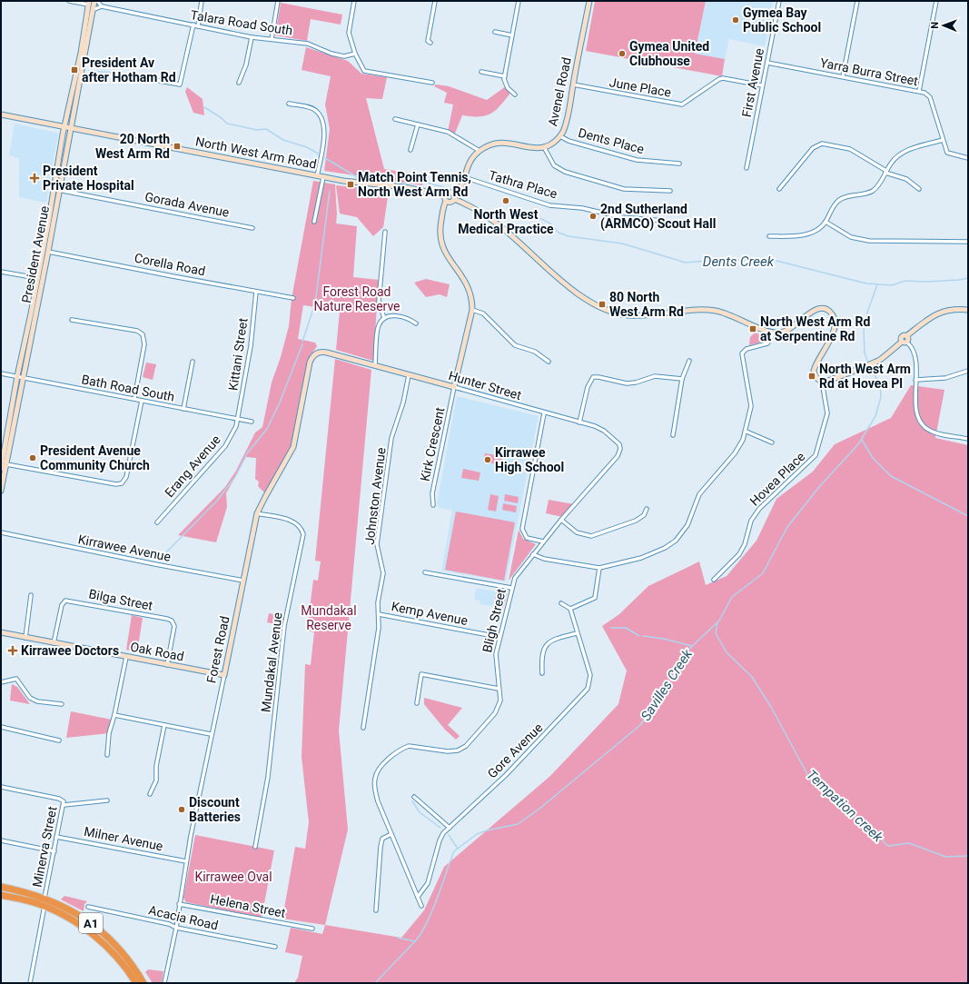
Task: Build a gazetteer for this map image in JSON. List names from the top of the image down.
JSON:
{
  "streets": {
    "highway": ["A1"],
    "street": [
      "Talara Road South",
      "Yarra Burra Street",
      "First Avenue",
      "June Place",
      "Avenel Road",
      "Dents Place",
      "North West Arm Road",
      "Tathra Place",
      "Gorada Avenue",
      "President Avenue",
      "Corella Road",
      "Kittani Street",
      "Hunter Street",
      "Bath Road South",
      "Kirk Crescent",
      "Erang Avenue",
      "Hovea Place",
      "Johnston Avenue",
      "Kirrawee Avenue",
      "Bilga Street",
      "Kemp Avenue",
      "Bligh Street",
      "Forest Road",
      "Oak Road",
      "Mundakal Avenue",
      "Gore Avenue",
      "Milner Avenue",
      "Minerva Street",
      "Helena Street",
      "Acacia Road"
    ]
  },
  "crossings": [
    ["Yarra Burra Street", "First Avenue"],
    ["First Avenue", "June Place"],
    ["June Place", "Avenel Road"],
    ["Avenel Road", "Dents Place"],
    ["North West Arm Road", "President Avenue"],
    ["Gorada Avenue", "President Avenue"],
    ["President Avenue", "Corella Road"],
    ["President Avenue", "Bath Road South"],
    ["Corella Road", "Kittani Street"],
    ["Kittani Street", "Bath Road South"],
    ["Kittani Street", "Erang Avenue"],
    ["Hunter Street", "Kirk Crescent"],
    ["Hunter Street", "Johnston Avenue"],
    ["Hunter Street", "Bligh Street"],
    ["Hunter Street", "Forest Road"],
    ["Bath Road South", "Erang Avenue"],
    ["Johnston Avenue", "Kemp Avenue"],
    ["Kirrawee Avenue", "Forest Road"],
    ["Bilga Street", "Oak Road"],
    ["Kemp Avenue", "Bligh Street"],
    ["Bligh Street", "Gore Avenue"],
    ["Forest Road", "Oak Road"],
    ["Forest Road", "Mundakal Avenue"],
    ["Forest Road", "Milner Avenue"],
    ["Forest Road", "Helena Street"],
    ["Forest Road", "Acacia Road"],
    ["Milner Avenue", "Minerva Street"],
    ["Minerva Street", "A1"]
  ],
  "water": ["Dents Creek", "Savilles Creek", "Tempation creek"],
  "parks": ["Forest Road Nature Reserve", "Mundakal Reserve", "Kirrawee Oval"],
  "places": {
    "other": [
      "Gymea Bay Public School",
      "Gymea United Clubhouse",
      "North West Medical Practice",
      "2nd Sutherland (ARMCO) Scout Hall",
      "President Avenue Community Church",
      "Kirrawee High School",
      "Discount Batteries"
    ],
    "transit": [
      "President Av after Hotham Rd",
      "20 North West Arm Rd",
      "Match Point Tennis, North West Arm Rd",
      "80 North West Arm Rd",
      "North West Arm Rd at Serpentine Rd",
      "North West Arm Rd at Hovea Pl"
    ],
    "health": ["President Private Hospital", "Kirrawee Doctors"]
  },
  "north": "left"
}
